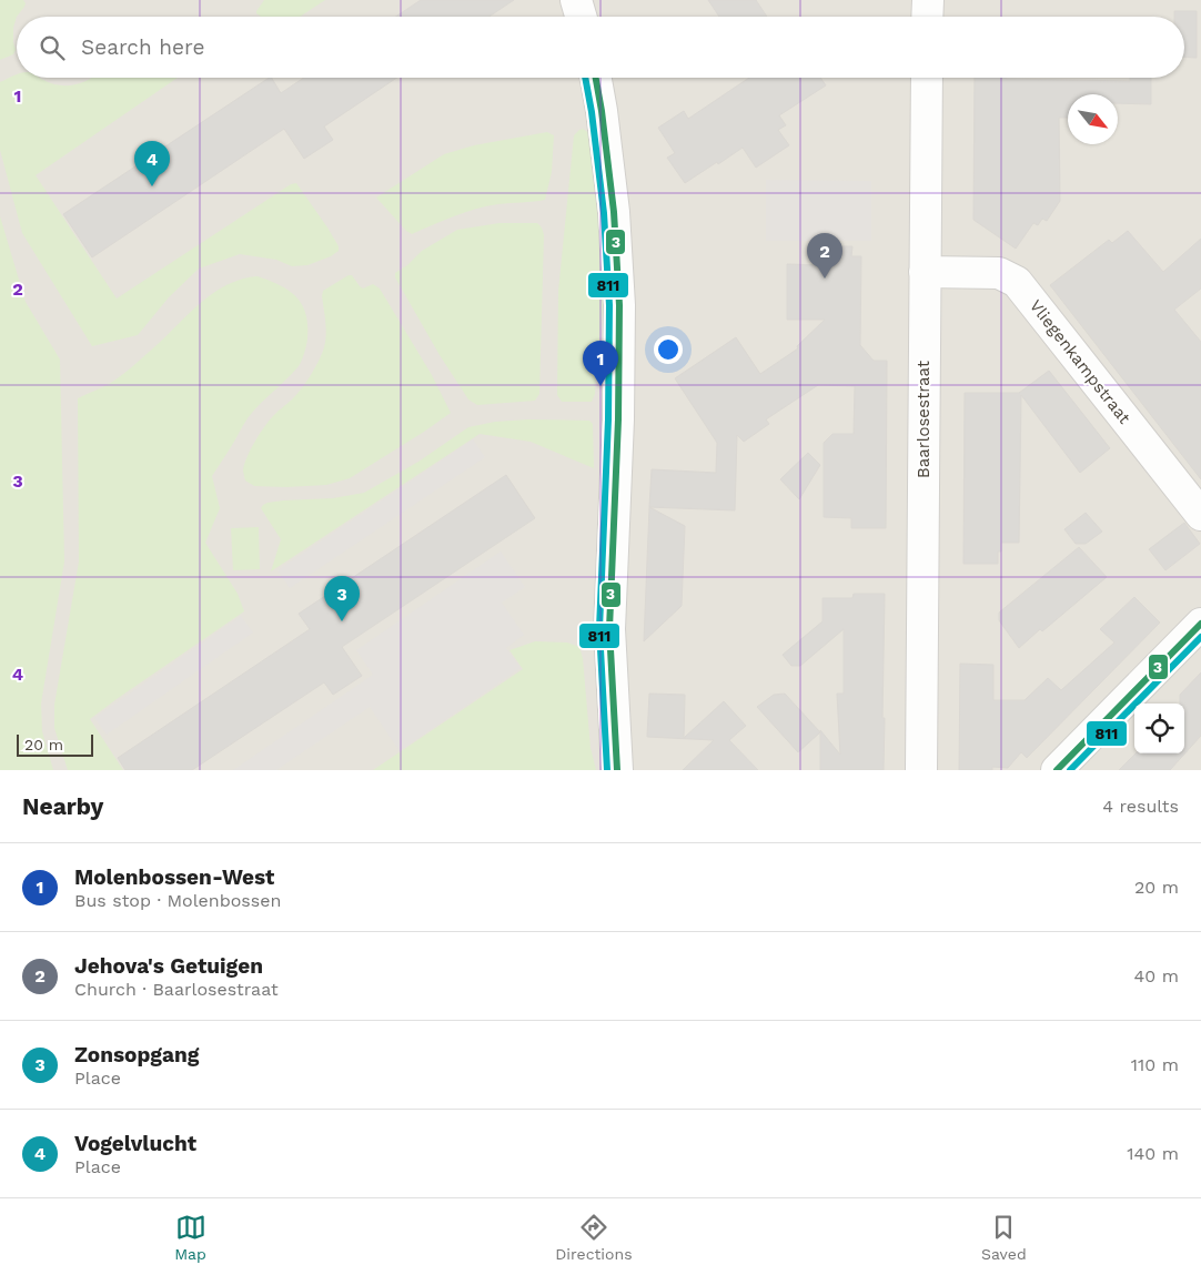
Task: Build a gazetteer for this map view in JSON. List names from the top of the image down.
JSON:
{
  "streets": {
    "street": ["Vliegenkampstraat", "Baarlosestraat"]
  },
  "crossings": [
    ["Vliegenkampstraat", "Baarlosestraat"]
  ],
  "lines": ["transit line 3", "transit line 811"],
  "scale_bar": "20 m",
  "north": "bottom right",
  "page": {
    "search": "Search here",
    "pins": [
      "4",
      "2",
      "1",
      "3"
    ],
    "scale": "20 m",
    "heading": ["Nearby", "4 results"],
    "list": [
      {
        "mark": "1",
        "name": "Molenbossen-West",
        "note": "Bus stop · Molenbossen",
        "value": "20 m"
      },
      {
        "mark": "2",
        "name": "Jehova's Getuigen",
        "note": "Church · Baarlosestraat",
        "value": "40 m"
      },
      {
        "mark": "3",
        "name": "Zonsopgang",
        "note": "Place",
        "value": "110 m"
      },
      {
        "mark": "4",
        "name": "Vogelvlucht",
        "note": "Place",
        "value": "140 m"
      }
    ],
    "nav": ["Map", "Directions", "Saved"]
  },
  "grid": {
    "rows": [
      "1",
      "2",
      "3",
      "4"
    ]
  }
}
